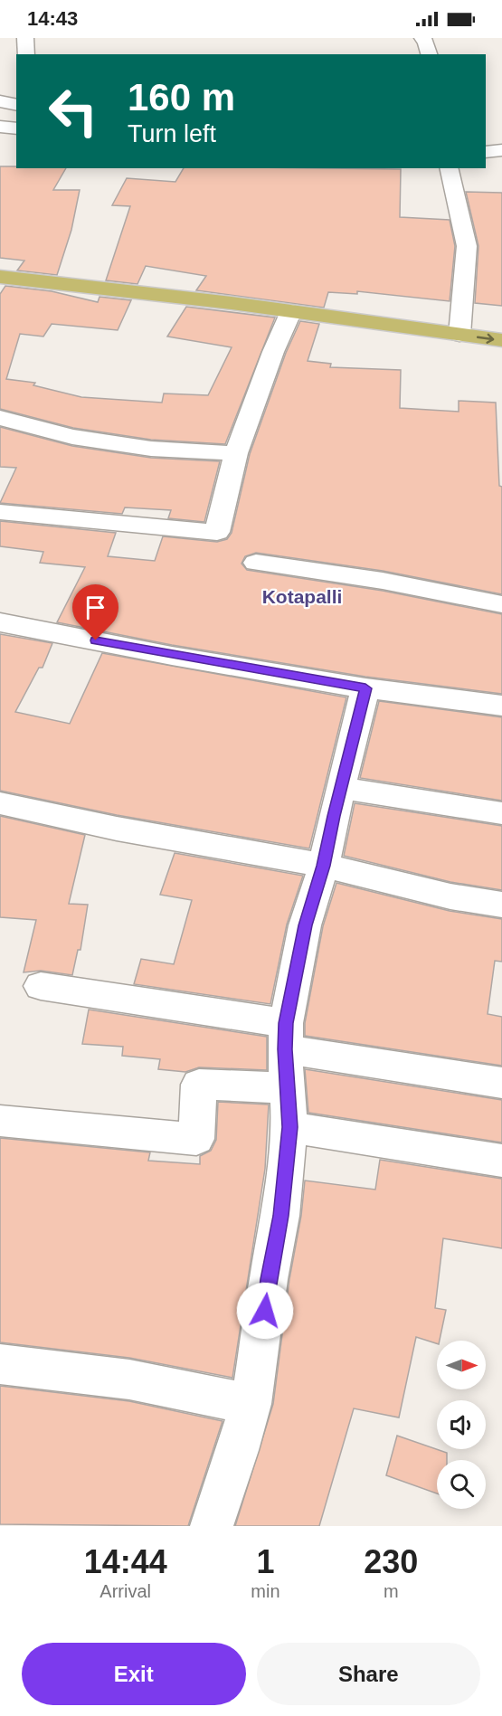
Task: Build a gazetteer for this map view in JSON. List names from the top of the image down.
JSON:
{
  "districts": ["Kotapalli"],
  "north": "right",
  "page": {
    "status": "14:43",
    "turn": ["160 m", "Turn left"],
    "eta": [
      "14:44",
      "Arrival",
      "1",
      "min",
      "230",
      "m"
    ],
    "buttons": ["Exit", "Share"]
  }
}
